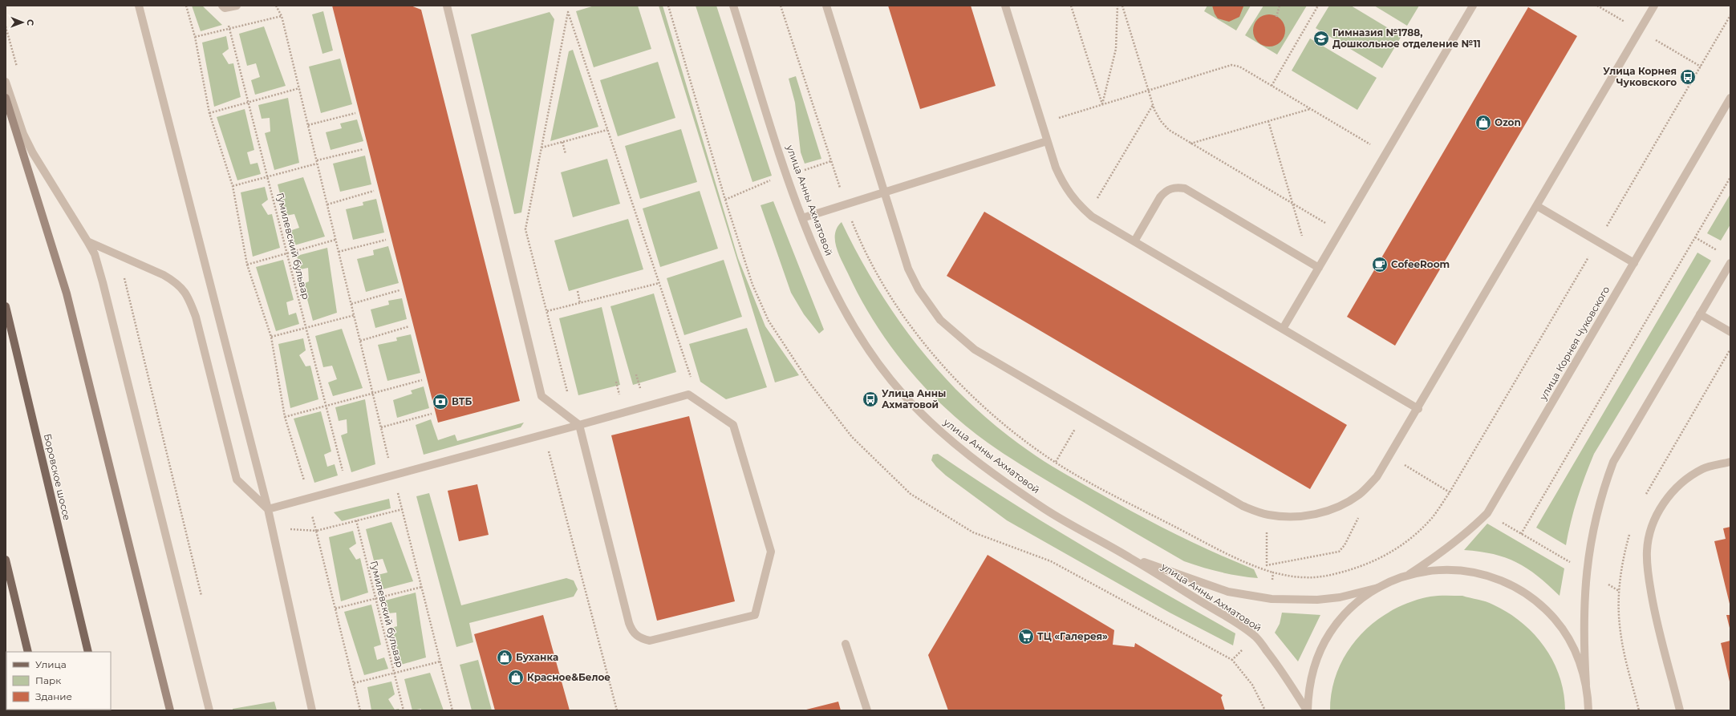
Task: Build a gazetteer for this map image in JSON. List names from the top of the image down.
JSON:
{
  "streets": {
    "main road": ["Боровское шоссе"],
    "street": ["улица Анны Ахматовой", "улица Корнея Чуковского"],
    "path": ["Гумилевский бульвар"]
  },
  "crossings": [
    ["улица Анны Ахматовой", "улица Корнея Чуковского"]
  ],
  "places": {
    "school or university": ["Гимназия №1788, Дошкольное отделение №11"],
    "bus stop": ["Улица Корнея Чуковского", "Улица Анны Ахматовой"],
    "shop": ["Ozon", "Буханка", "Красное&Белое"],
    "cafe": ["CofeeRoom"],
    "bank": ["ВТБ"],
    "supermarket": ["ТЦ «Галерея»"]
  },
  "legend": ["Улица", "Парк", "Здание"],
  "north": "right"
}
